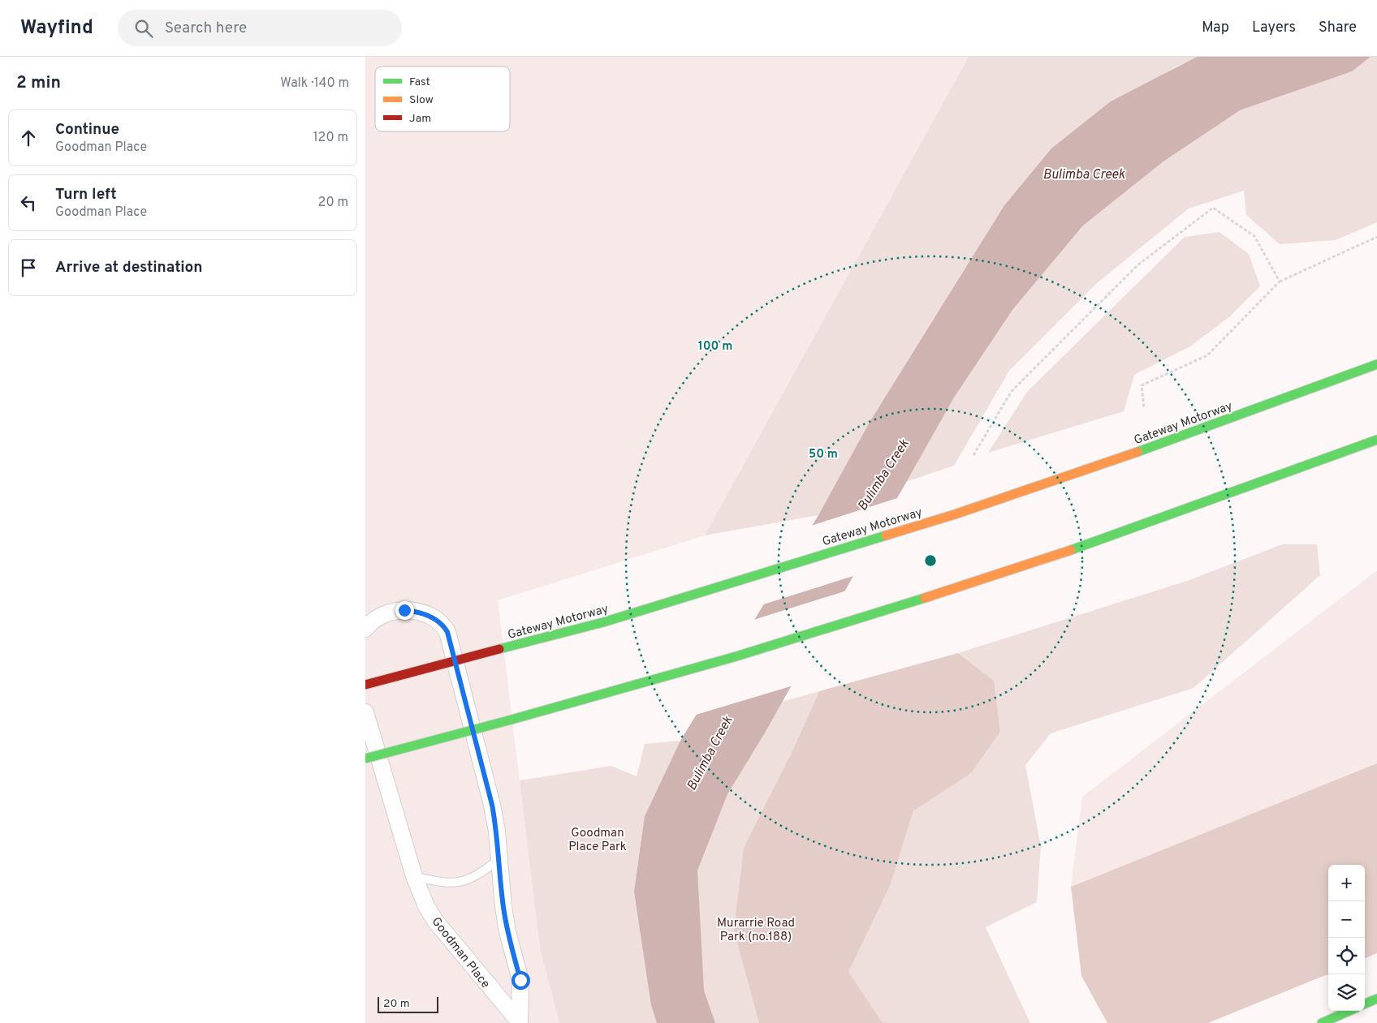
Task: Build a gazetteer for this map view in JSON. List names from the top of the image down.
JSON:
{
  "streets": {
    "main road": ["Gateway Motorway"],
    "street": ["Goodman Place"]
  },
  "water": ["Bulimba Creek"],
  "parks": ["Goodman Place Park", "Murarrie Road Park (no.188)"],
  "legend": ["Fast", "Slow", "Jam"],
  "scale_bar": "20 m",
  "page": {
    "header": "Wayfind",
    "search": "Search here",
    "nav": ["Map", "Layers", "Share"],
    "heading": ["2 min", "Walk · 140 m"],
    "list": [
      ["Continue", "Goodman Place", "120 m"],
      ["Turn left", "Goodman Place", "20 m"],
      "Arrive at destination"
    ],
    "map_buttons": ["+", "−"],
    "scale": "20 m"
  },
  "rings": ["100 m", "50 m"]
}
